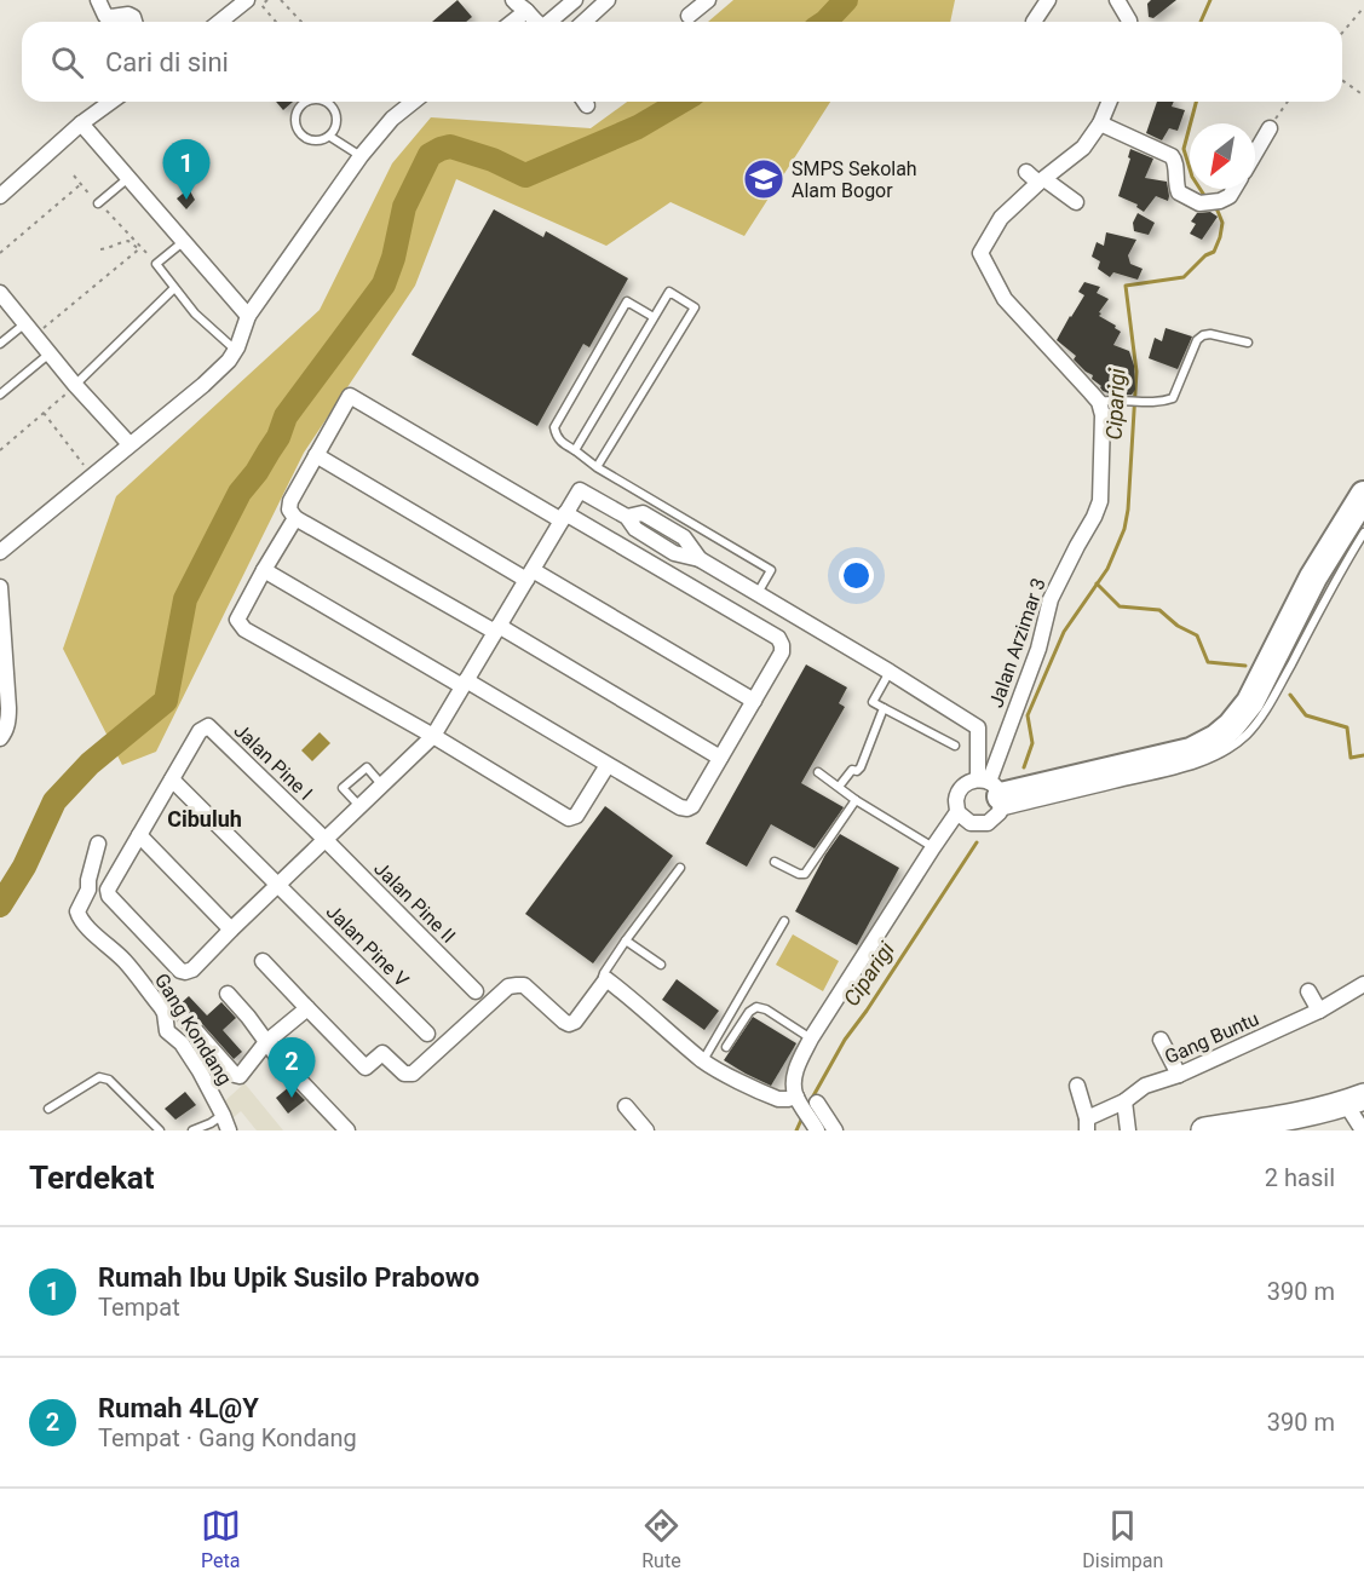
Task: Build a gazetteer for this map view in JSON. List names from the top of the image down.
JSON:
{
  "streets": {
    "street": [
      "Jalan Arzimar 3",
      "Jalan Pine I",
      "Jalan Pine II",
      "Jalan Pine V",
      "Gang Kondang",
      "Gang Buntu"
    ]
  },
  "crossings": [
    ["Jalan Pine I", "Jalan Pine II"],
    ["Jalan Pine I", "Jalan Pine V"]
  ],
  "districts": ["Cibuluh"],
  "water": ["Ciparigi"],
  "places": {
    "school or university": ["SMPS Sekolah Alam Bogor"]
  },
  "north": "bottom left",
  "page": {
    "search": "Cari di sini",
    "pins": ["1", "2"],
    "heading": ["Terdekat", "2 hasil"],
    "list": [
      {
        "mark": "1",
        "name": "Rumah Ibu Upik Susilo Prabowo",
        "note": "Tempat",
        "value": "390 m"
      },
      {
        "mark": "2",
        "name": "Rumah 4L@Y",
        "note": "Tempat · Gang Kondang",
        "value": "390 m"
      }
    ],
    "nav": ["Peta", "Rute", "Disimpan"]
  }
}
